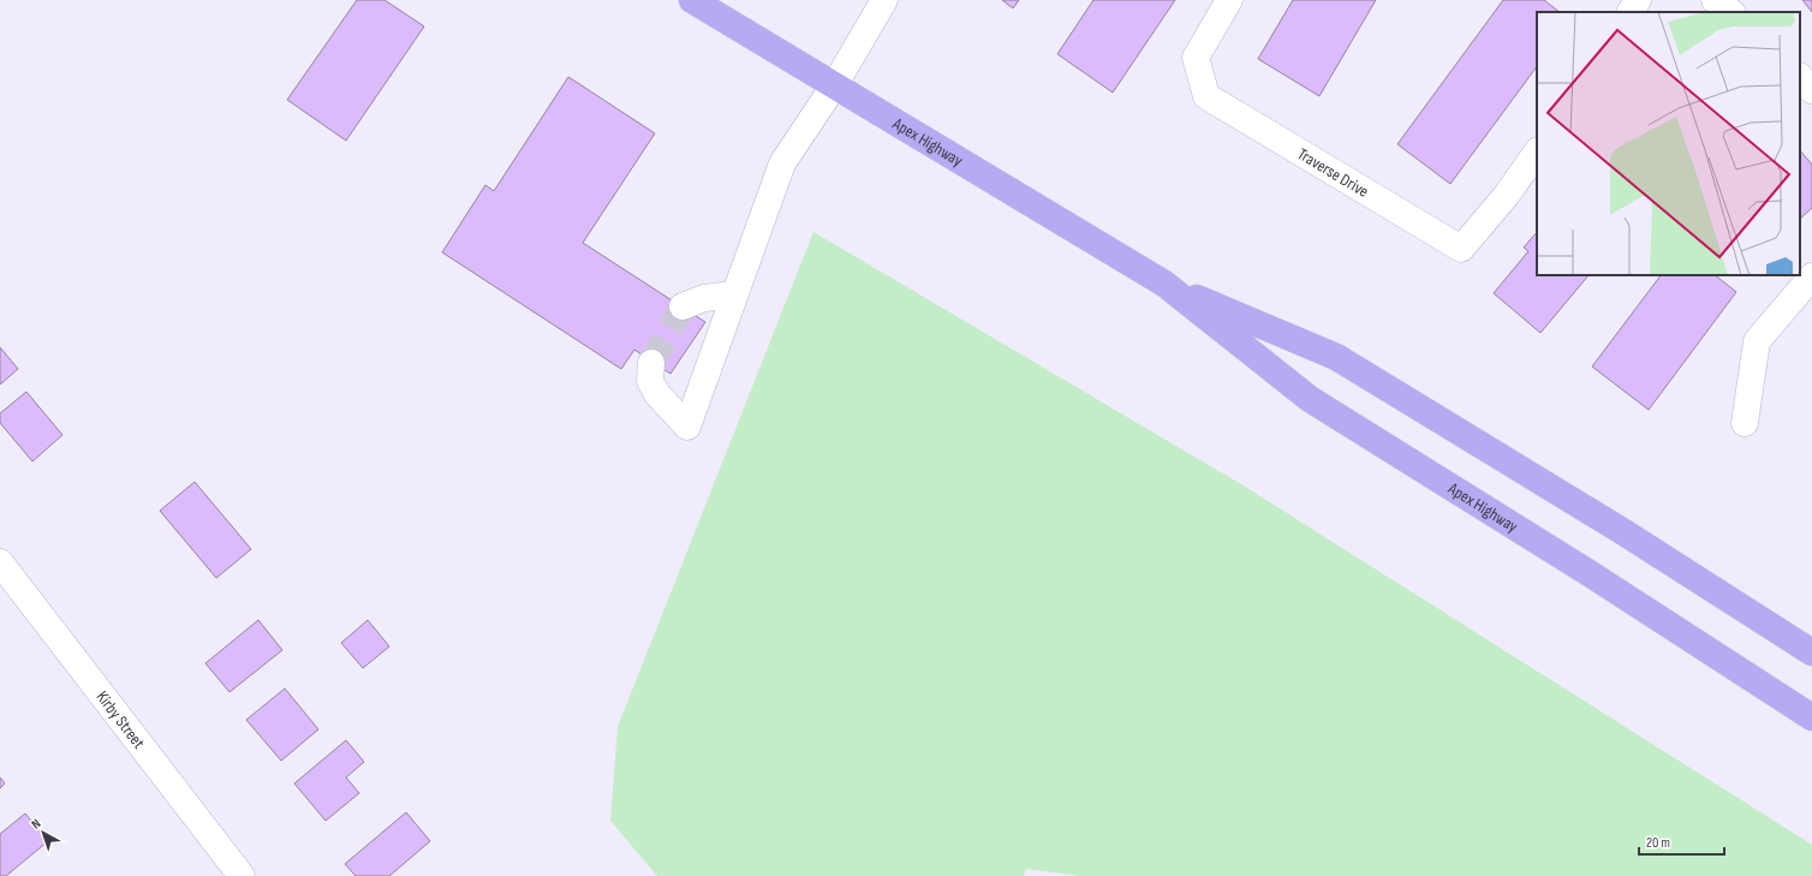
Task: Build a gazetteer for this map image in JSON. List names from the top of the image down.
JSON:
{
  "streets": {
    "main road": ["Apex Highway"],
    "street": ["Traverse Drive", "Kirby Street"]
  },
  "scale_bar": "20 m",
  "north": "top left"
}
